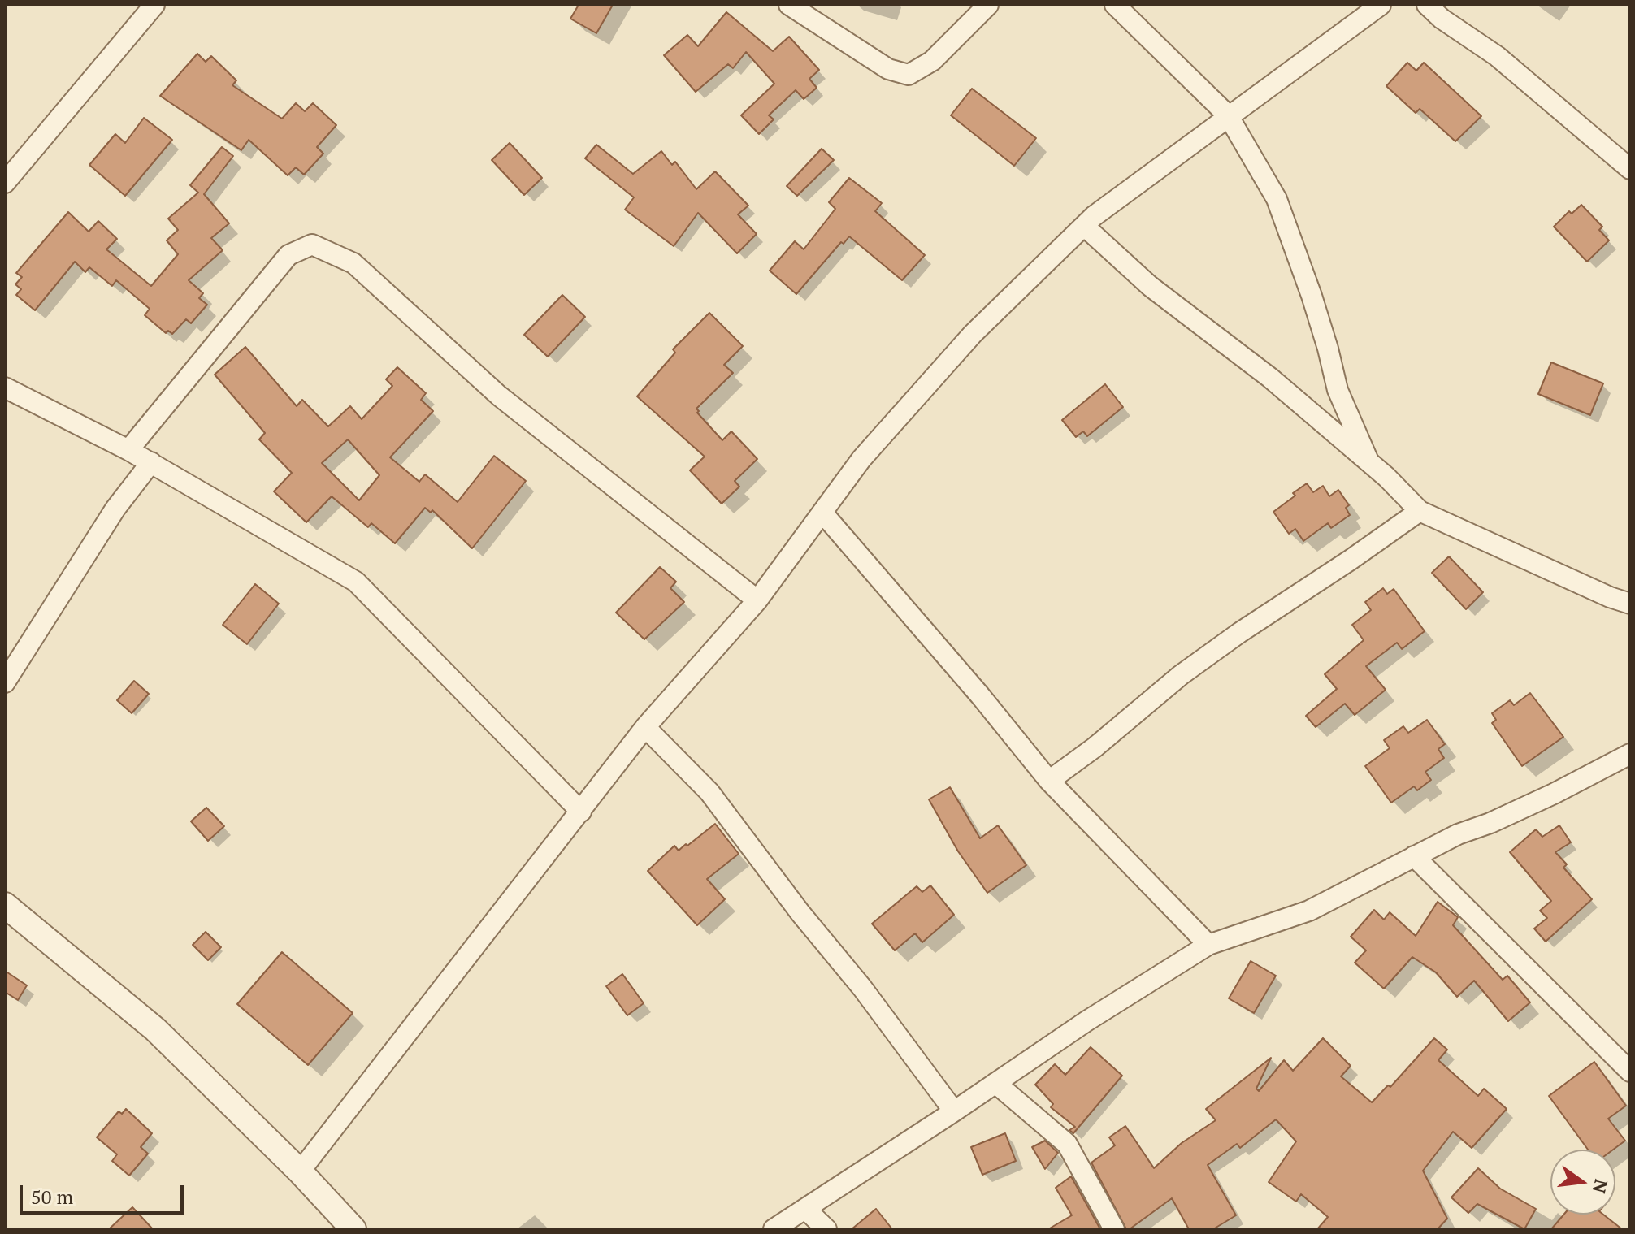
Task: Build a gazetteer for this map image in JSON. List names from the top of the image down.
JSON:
{
  "scale_bar": "50 m",
  "north": "right"
}
